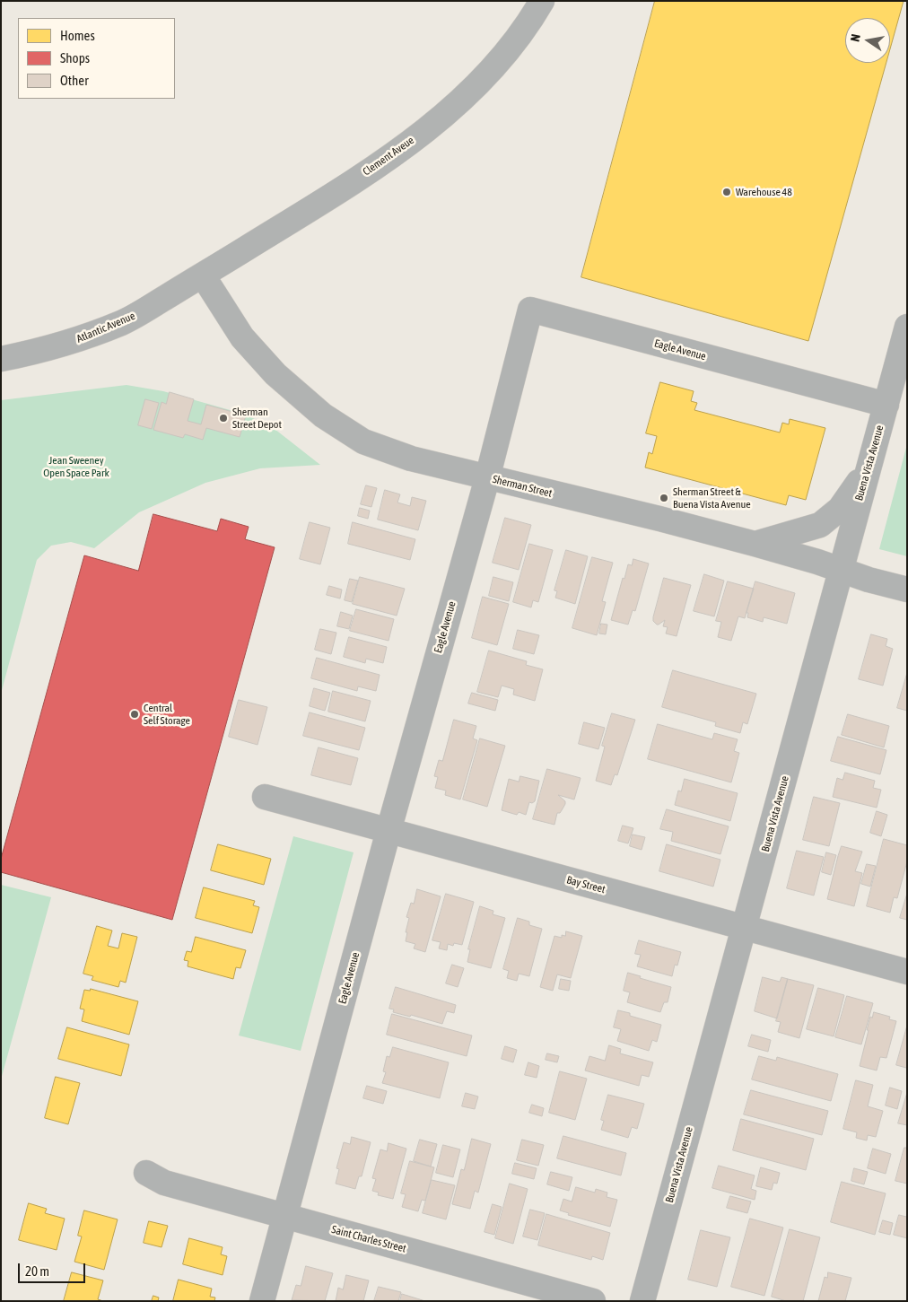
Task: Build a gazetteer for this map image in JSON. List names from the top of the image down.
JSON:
{
  "streets": {
    "street": [
      "Clement Aveue",
      "Atlantic Avenue",
      "Eagle Avenue",
      "Buena Vista Avenue",
      "Sherman Street",
      "Bay Street",
      "Saint Charles Street"
    ]
  },
  "crossings": [
    ["Clement Aveue", "Atlantic Avenue"],
    ["Clement Aveue", "Sherman Street"],
    ["Atlantic Avenue", "Sherman Street"],
    ["Eagle Avenue", "Buena Vista Avenue"],
    ["Eagle Avenue", "Sherman Street"],
    ["Eagle Avenue", "Bay Street"],
    ["Eagle Avenue", "Saint Charles Street"],
    ["Buena Vista Avenue", "Sherman Street"],
    ["Buena Vista Avenue", "Bay Street"]
  ],
  "parks": ["Jean Sweeney Open Space Park"],
  "places": [
    "Warehouse 48",
    "Sherman Street Depot",
    "Sherman Street & Buena Vista Avenue",
    "Central Self Storage"
  ],
  "legend": ["Homes", "Shops", "Other"],
  "scale_bar": "20 m",
  "north": "left"
}
